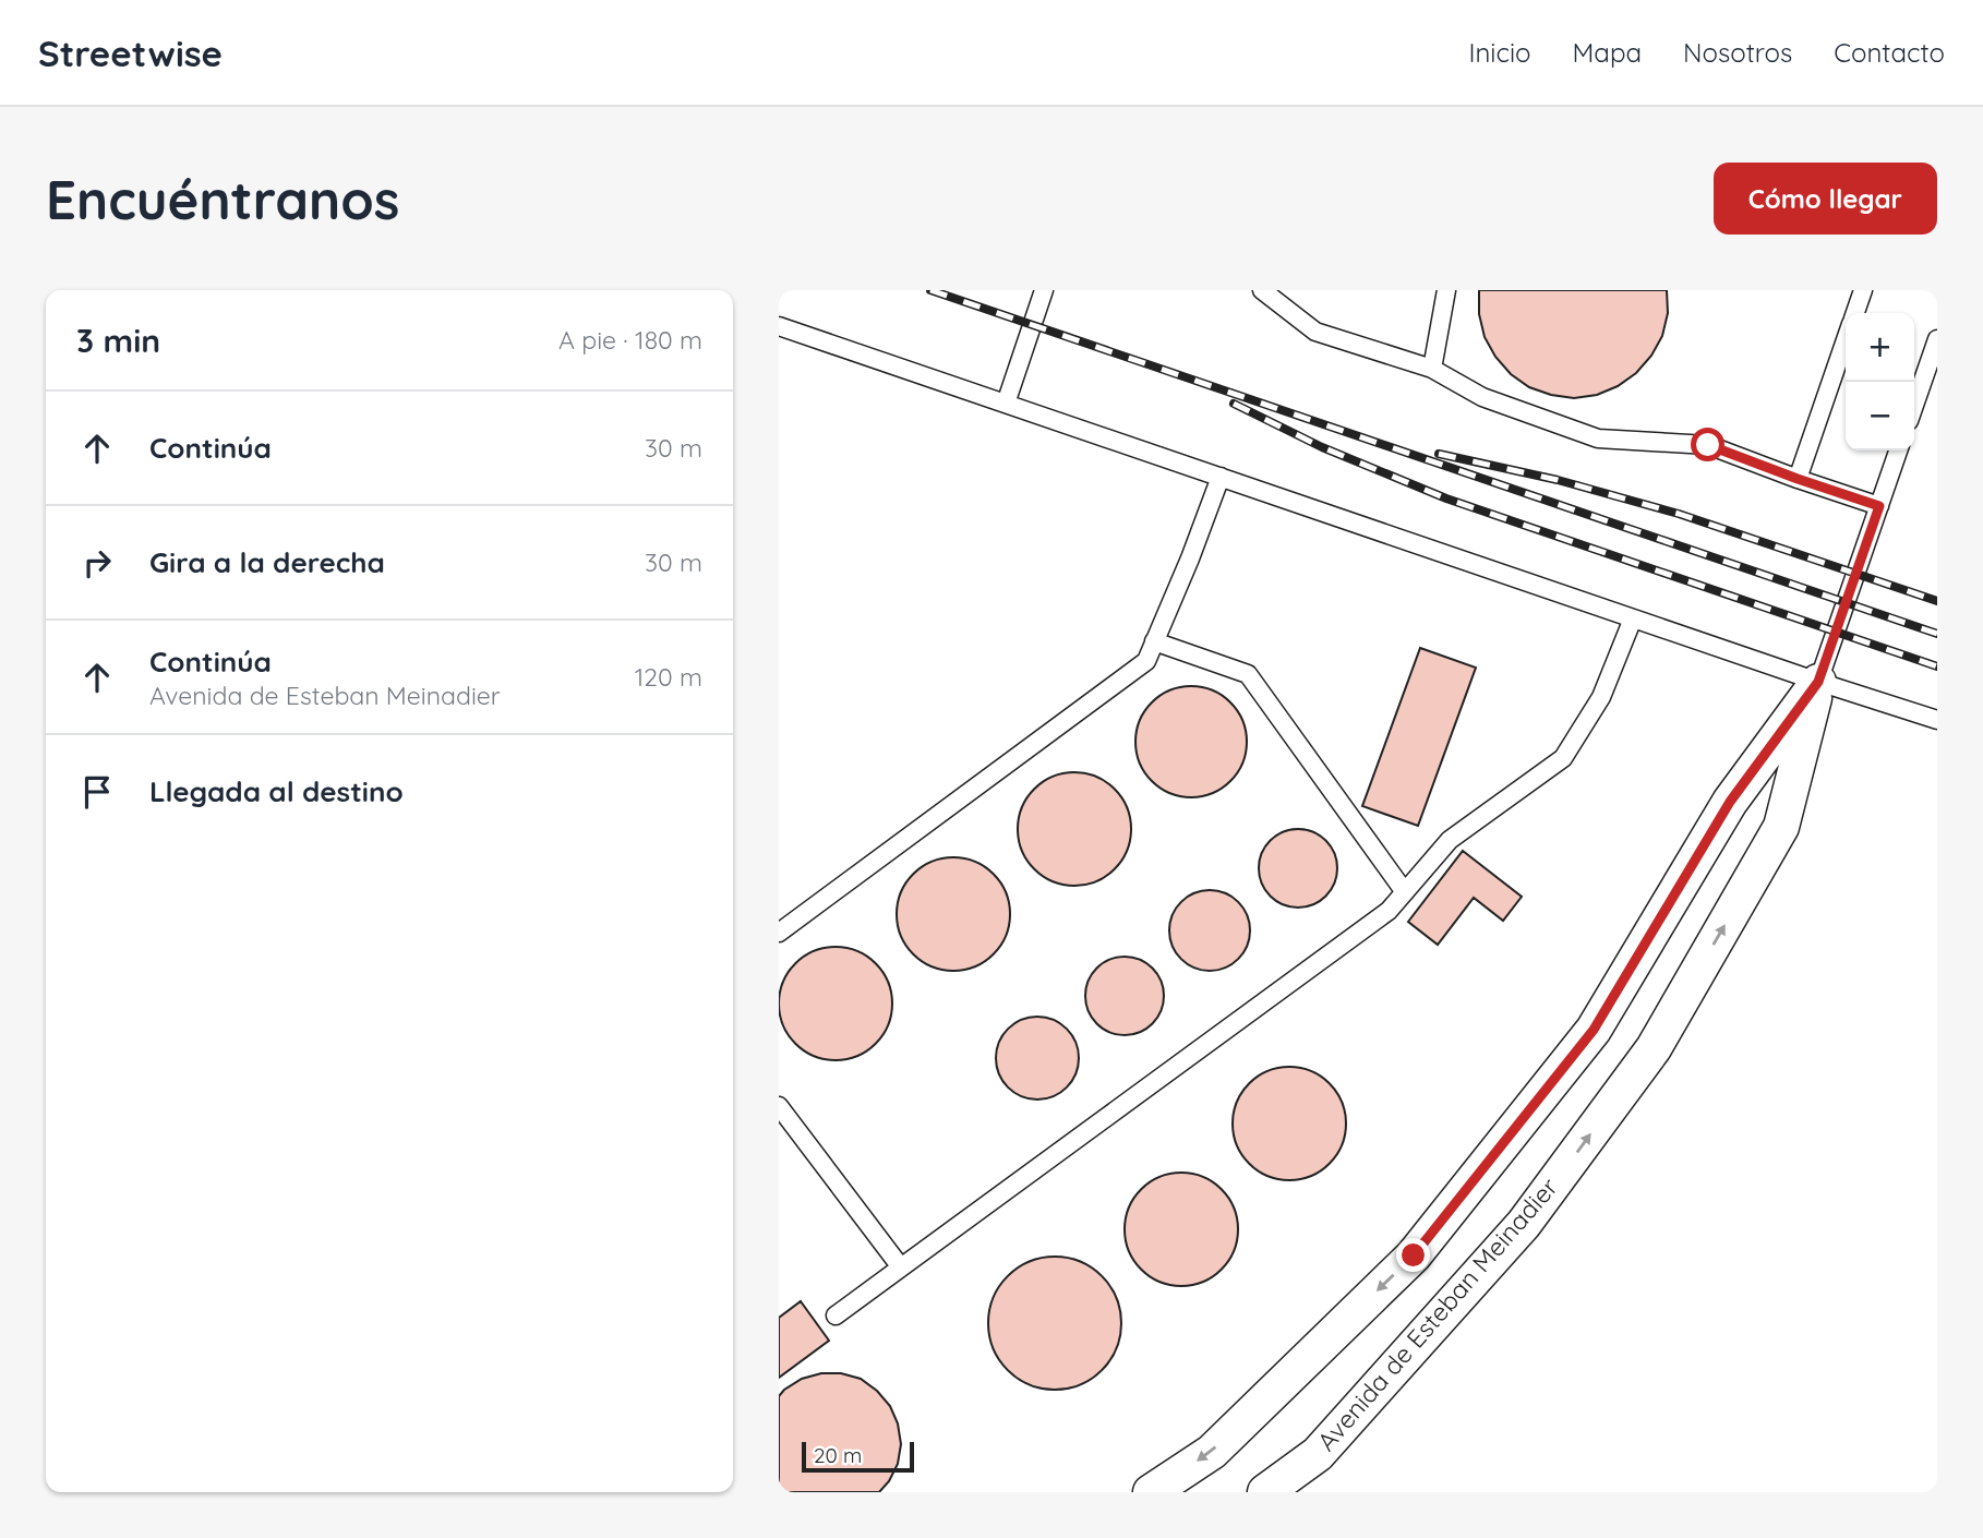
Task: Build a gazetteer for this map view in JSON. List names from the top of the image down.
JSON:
{
  "streets": {
    "street": ["Avenida de Esteban Meinadier"]
  },
  "scale_bar": "20 m",
  "page": {
    "header": "Streetwise",
    "nav": [
      "Inicio",
      "Mapa",
      "Nosotros",
      "Contacto"
    ],
    "buttons": "Cómo llegar",
    "title": "Encuéntranos",
    "heading": ["3 min", "A pie · 180 m"],
    "map_buttons": ["+", "−"],
    "list": [
      ["Continúa", "30 m"],
      ["Gira a la derecha", "30 m"],
      ["Continúa", "Avenida de Esteban Meinadier", "120 m"],
      "Llegada al destino"
    ],
    "scale": "20 m"
  }
}
